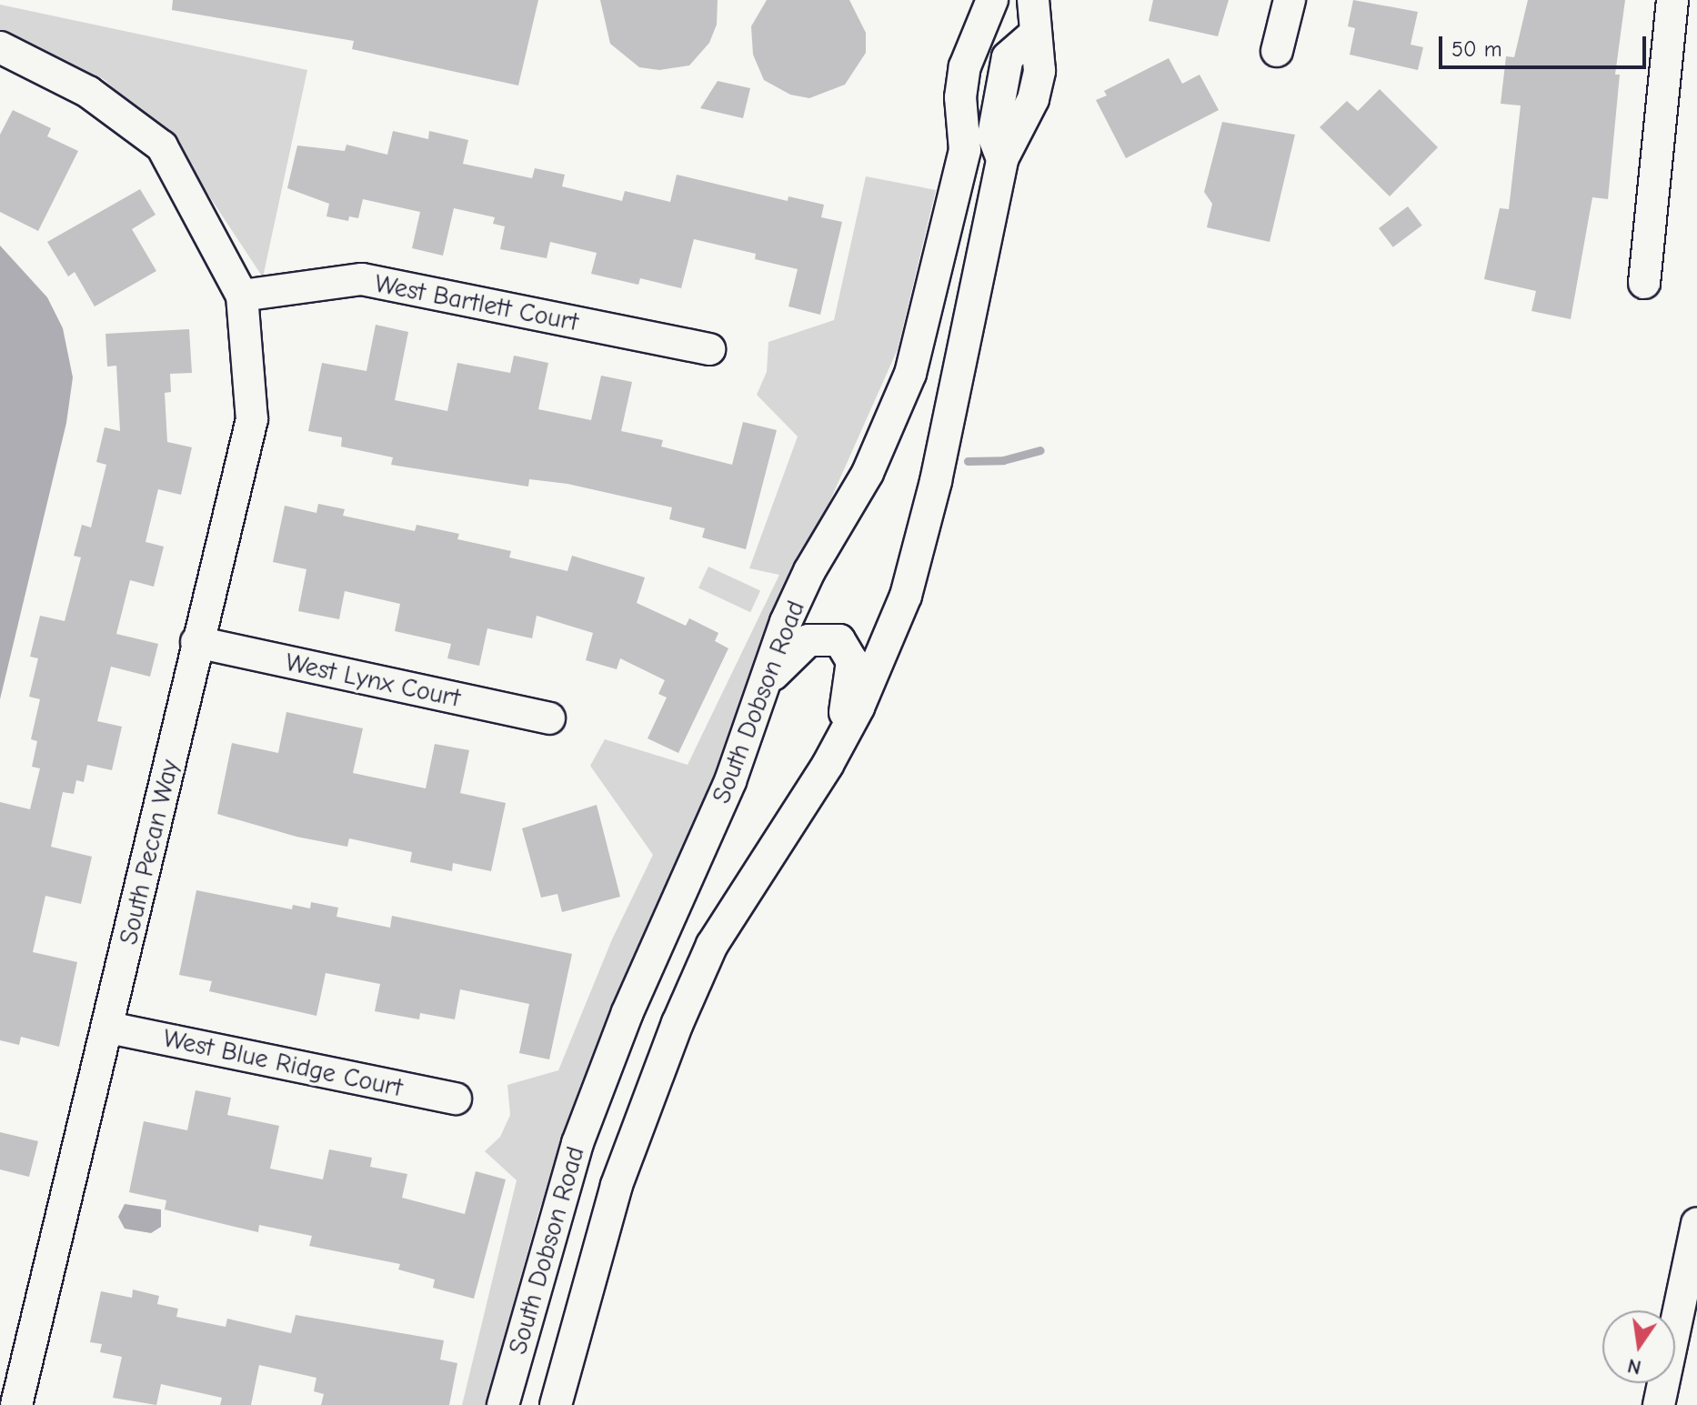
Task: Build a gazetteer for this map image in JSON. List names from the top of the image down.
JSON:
{
  "streets": {
    "street": [
      "West Bartlett Court",
      "West Lynx Court",
      "South Dobson Road",
      "South Pecan Way",
      "West Blue Ridge Court"
    ]
  },
  "crossings": [
    ["West Bartlett Court", "South Pecan Way"],
    ["West Lynx Court", "South Pecan Way"],
    ["South Pecan Way", "West Blue Ridge Court"]
  ],
  "scale_bar": "50 m",
  "north": "bottom"
}
